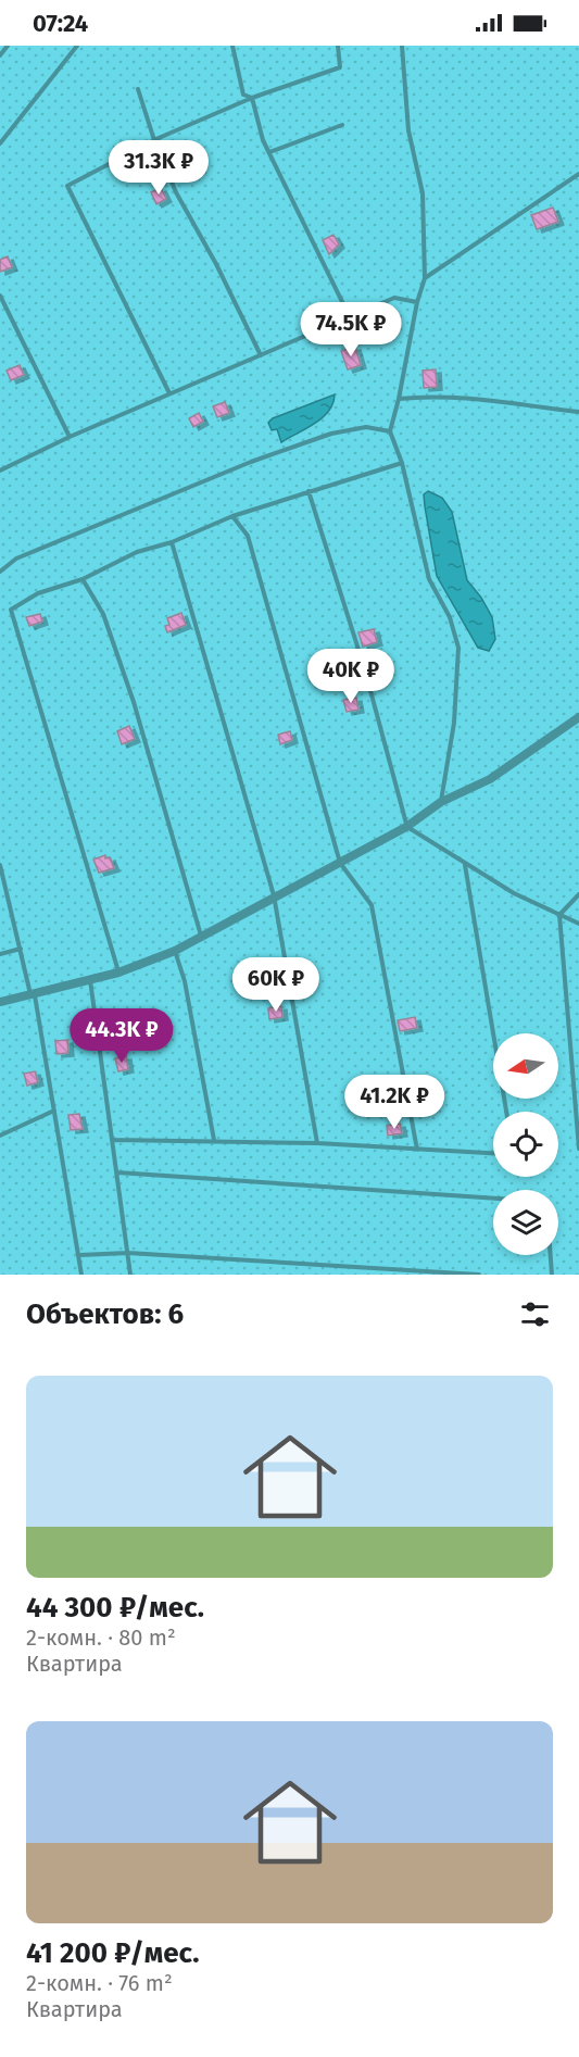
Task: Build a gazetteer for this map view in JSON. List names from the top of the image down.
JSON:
{
  "north": "left",
  "page": {
    "status": "07:24",
    "price": [
      "31.3K ₽",
      "74.5K ₽",
      "40K ₽",
      "60K ₽",
      "44.3K ₽",
      "41.2K ₽"
    ],
    "heading": "Объектов: 6",
    "list": [
      {
        "name": "44 300 ₽/мес.",
        "note": "2-комн. · 80 m² · Квартира"
      },
      {
        "name": "41 200 ₽/мес.",
        "note": "2-комн. · 76 m² · Квартира"
      }
    ]
  }
}
